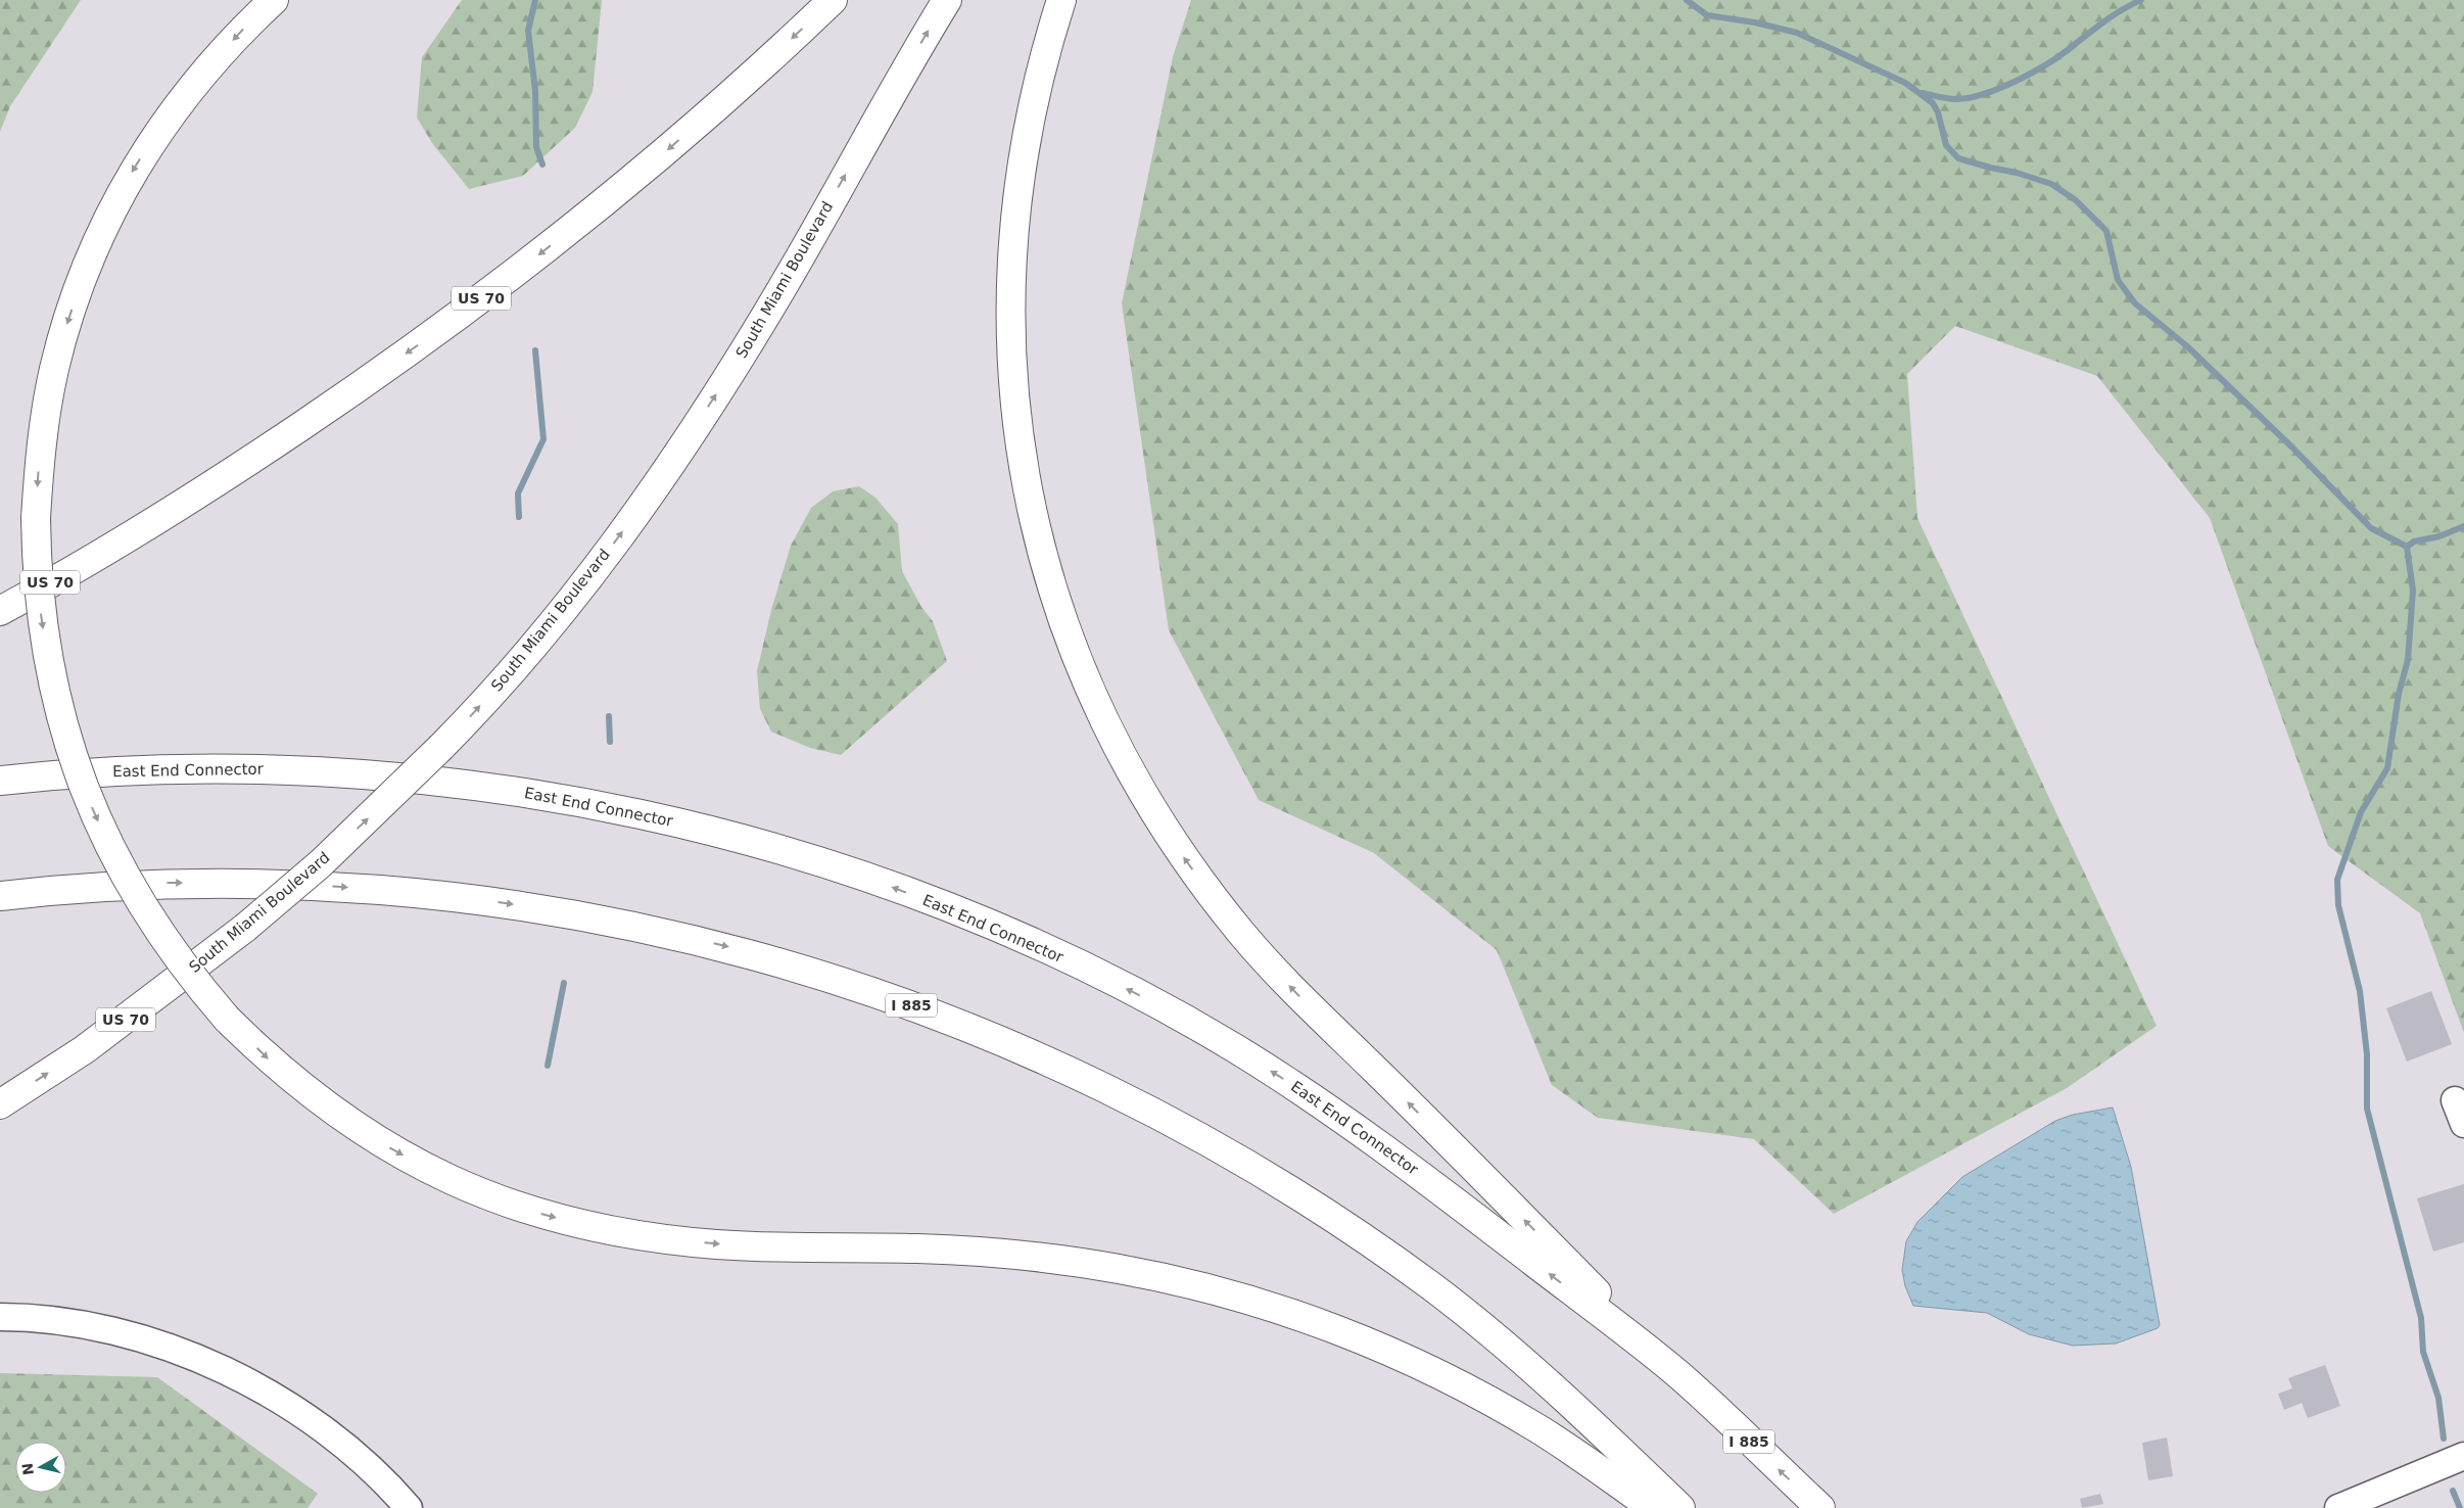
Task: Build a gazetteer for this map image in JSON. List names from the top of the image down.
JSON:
{
  "streets": {
    "highway": [
      "South Miami Boulevard",
      "US 70",
      "East End Connector",
      "I 885"
    ]
  },
  "north": "left"
}
